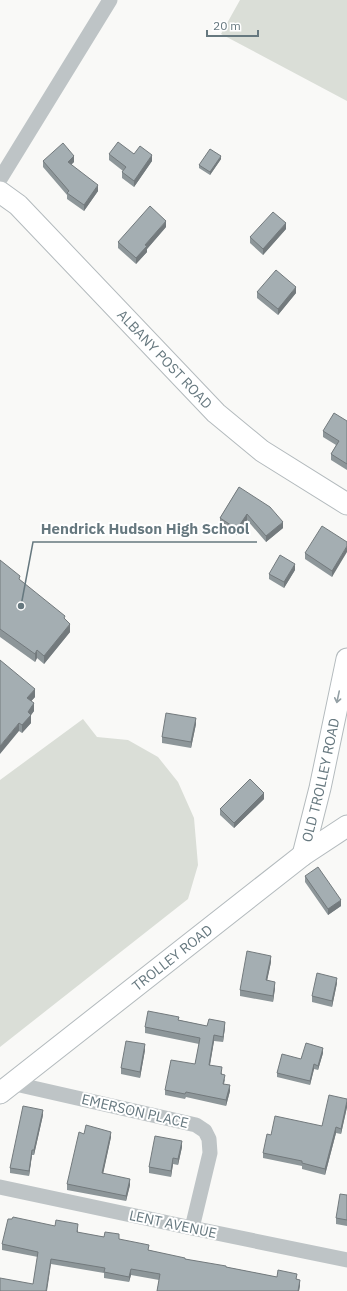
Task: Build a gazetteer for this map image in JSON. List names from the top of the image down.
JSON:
{
  "streets": {
    "street": [
      "ALBANY POST ROAD",
      "OLD TROLLEY ROAD",
      "TROLLEY ROAD",
      "EMERSON PLACE",
      "LENT AVENUE"
    ]
  },
  "crossings": [
    ["OLD TROLLEY ROAD", "TROLLEY ROAD"],
    ["TROLLEY ROAD", "EMERSON PLACE"],
    ["EMERSON PLACE", "LENT AVENUE"]
  ],
  "one_way": ["OLD TROLLEY ROAD"],
  "places": ["Hendrick Hudson High School"],
  "scale_bar": "20 m"
}
